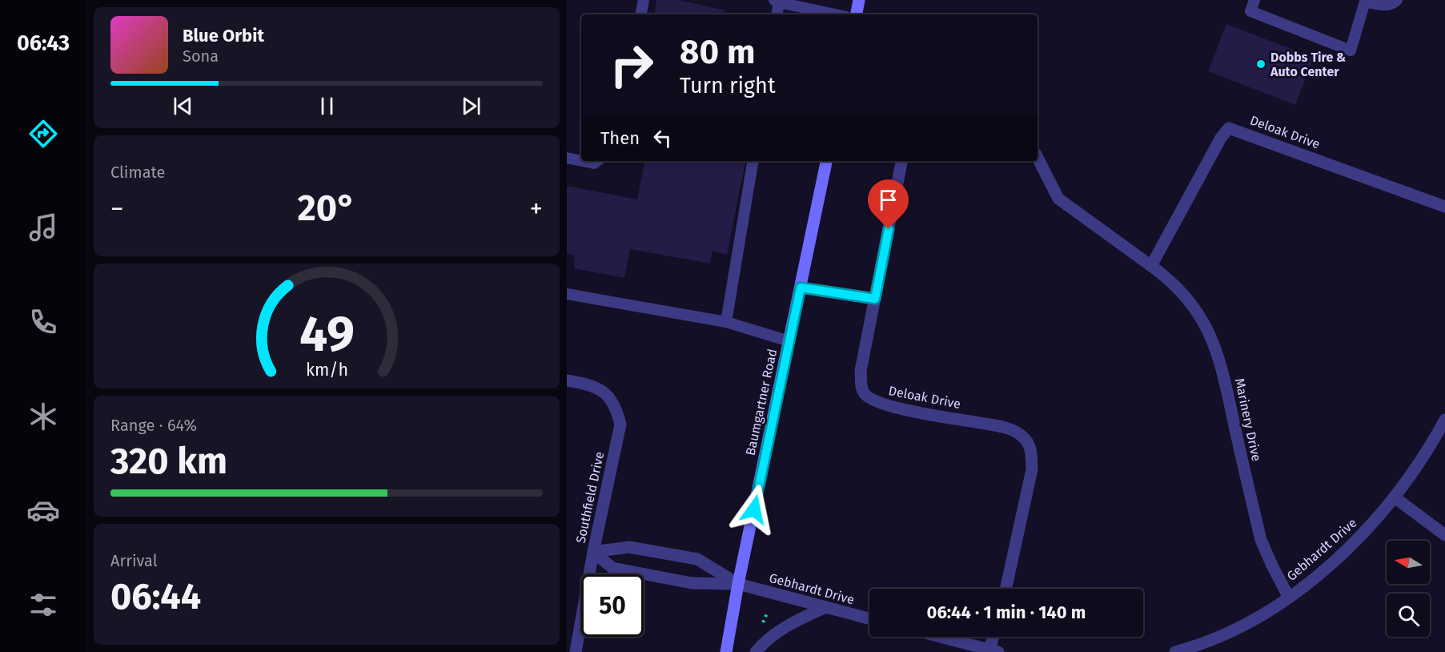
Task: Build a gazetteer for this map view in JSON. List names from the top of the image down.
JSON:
{
  "streets": {
    "main road": ["Baumgartner Road"],
    "street": [
      "Deloak Drive",
      "Marinery Drive",
      "Southfield Drive",
      "Gebhardt Drive"
    ]
  },
  "crossings": [
    ["Deloak Drive", "Marinery Drive"],
    ["Baumgartner Road", "Gebhardt Drive"],
    ["Marinery Drive", "Gebhardt Drive"]
  ],
  "places": ["Dobbs Tire & Auto Center"],
  "north": "left",
  "page": {
    "tabs": "06:43",
    "turn": ["80 m", "Turn right"],
    "song": ["Blue Orbit", "Sona"],
    "then": "Then",
    "tile": [
      "Climate",
      ["Range · 64%", "320 km"],
      ["Arrival", "06:44"]
    ],
    "heat": ["−", "20°", "+"],
    "limit": "50",
    "trip": "06:44 · 1 min · 140 m",
    "gauge": ["49", "km/h"]
  }
}
